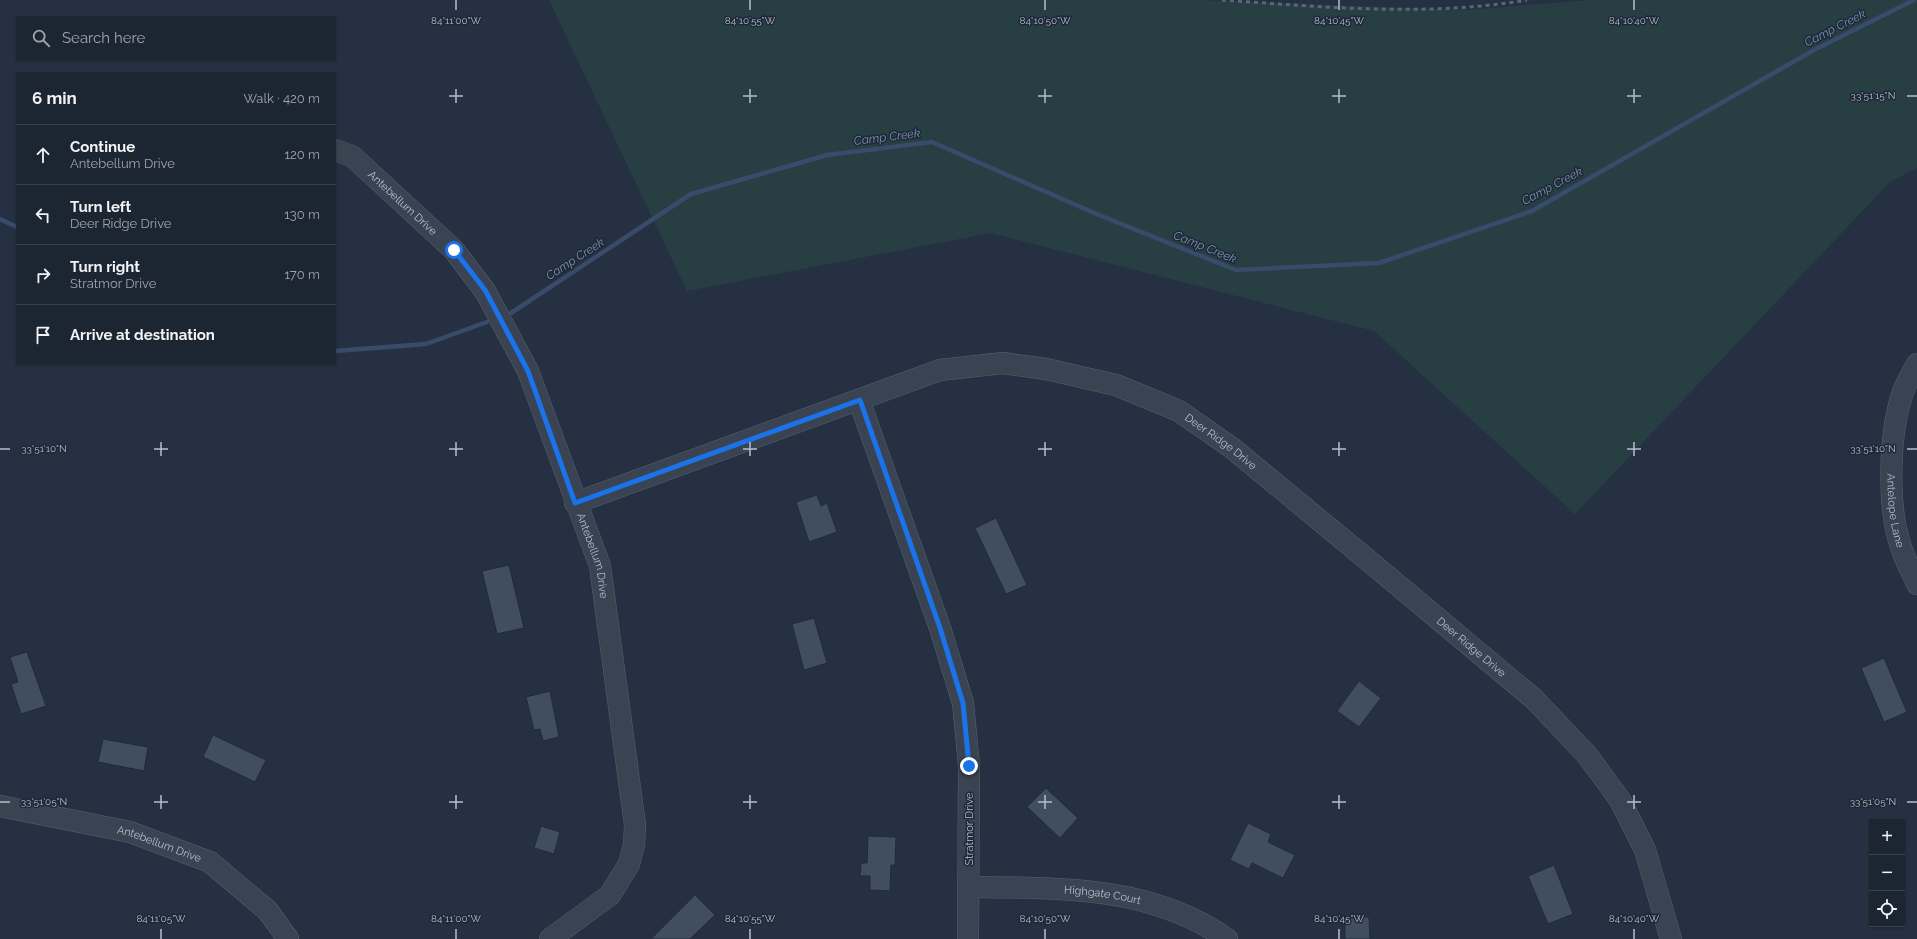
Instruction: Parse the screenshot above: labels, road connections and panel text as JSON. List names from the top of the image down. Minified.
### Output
{"streets":{"street":["Antebellum Drive","Deer Ridge Drive","Antelope Lane","Stratmor Drive","Highgate Court"]},"crossings":[["Antebellum Drive","Deer Ridge Drive"],["Deer Ridge Drive","Stratmor Drive"],["Stratmor Drive","Highgate Court"]],"water":["Camp Creek"],"page":{"search":"Search here","heading":["6 min","Walk · 420 m"],"list":[["Continue","Antebellum Drive","120 m"],["Turn left","Deer Ridge Drive","130 m"],["Turn right","Stratmor Drive","170 m"],"Arrive at destination"],"map_buttons":["+","−"]},"coordinates":["84°11'00\"W","84°10'55\"W","84°10'50\"W","84°10'45\"W","84°10'40\"W","33°51'15\"N","33°51'10\"N","33°51'05\"N","84°11'05\"W"]}
